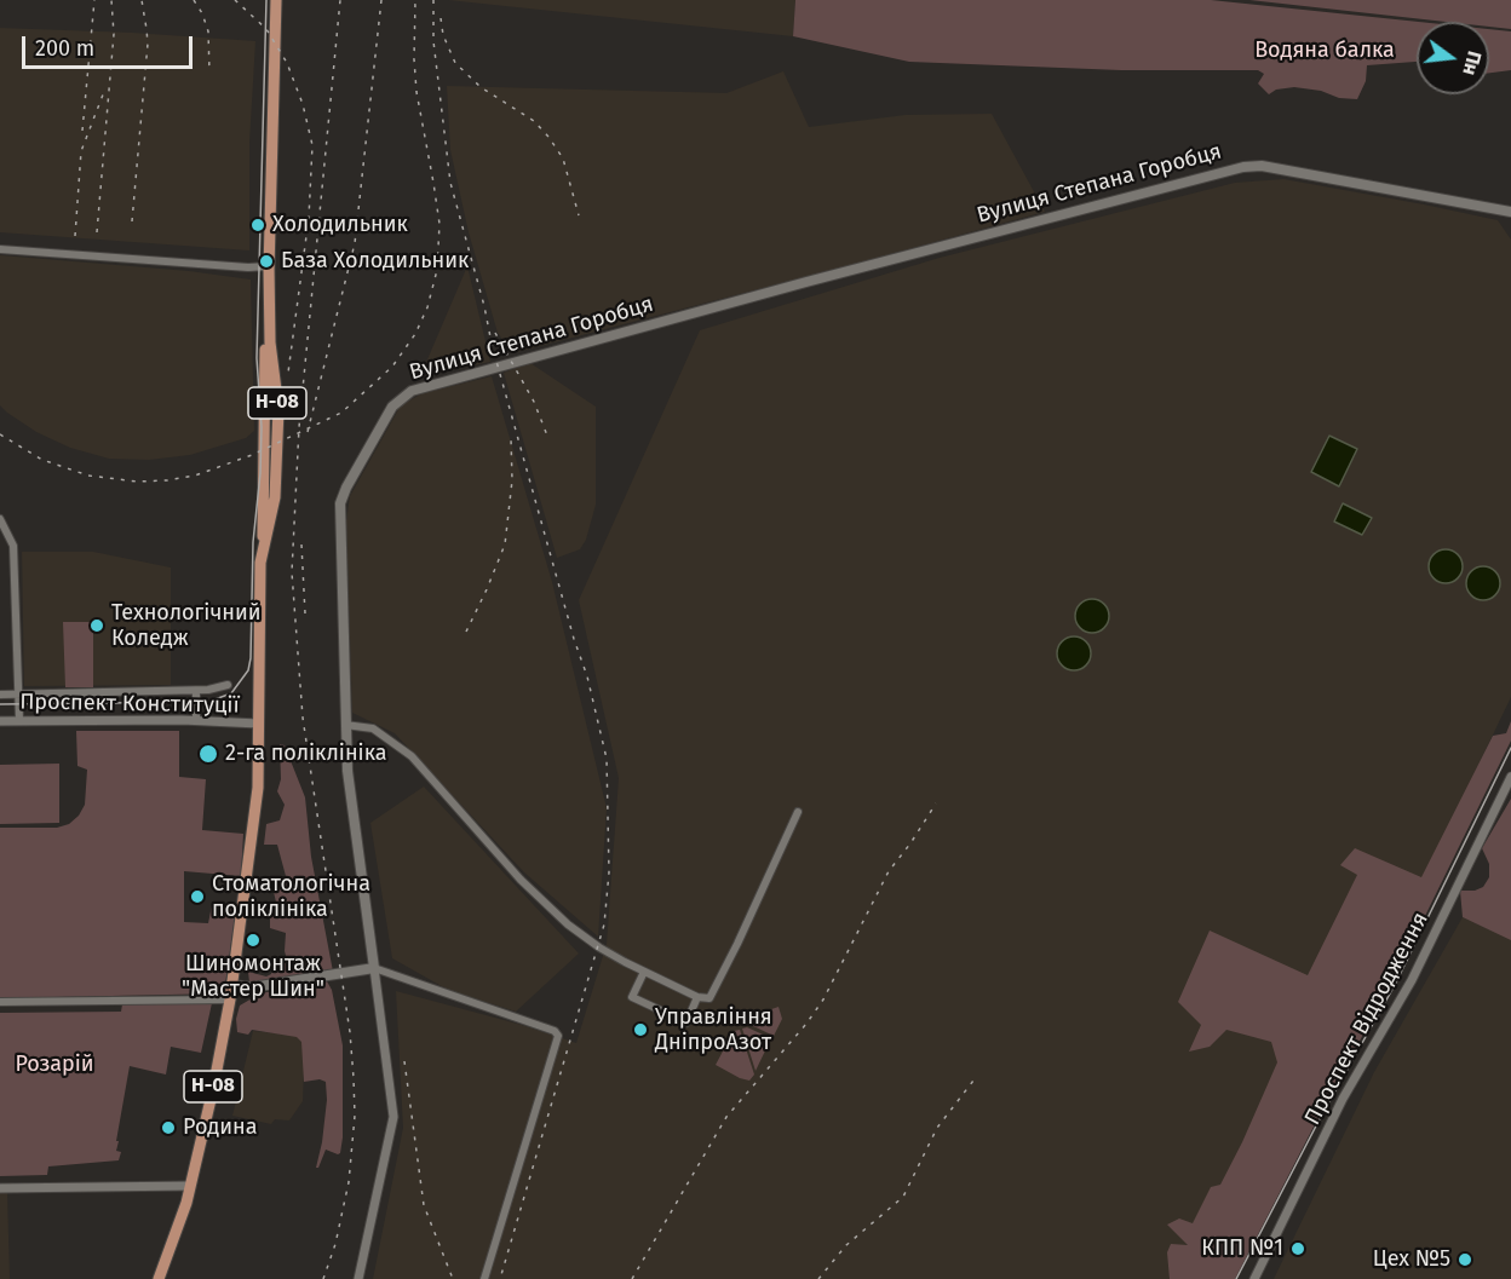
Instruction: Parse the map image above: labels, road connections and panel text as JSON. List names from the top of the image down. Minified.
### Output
{"streets":{"main road":["Вулиця Степана Горобця","Н-08"],"street":["Проспект Конституції","Проспект Відродження"]},"crossings":[["Н-08","Проспект Конституції"]],"parks":["Водяна балка","Розарій"],"places":["Холодильник","База Холодильник","Технологічний Коледж","2-га поліклініка","Стоматологічна поліклініка","Шиномонтаж \"Мастер Шин\"","Управління ДніпроАзот","Родина","КПП №1","Цех №5"],"scale_bar":"200 m","north":"right"}
